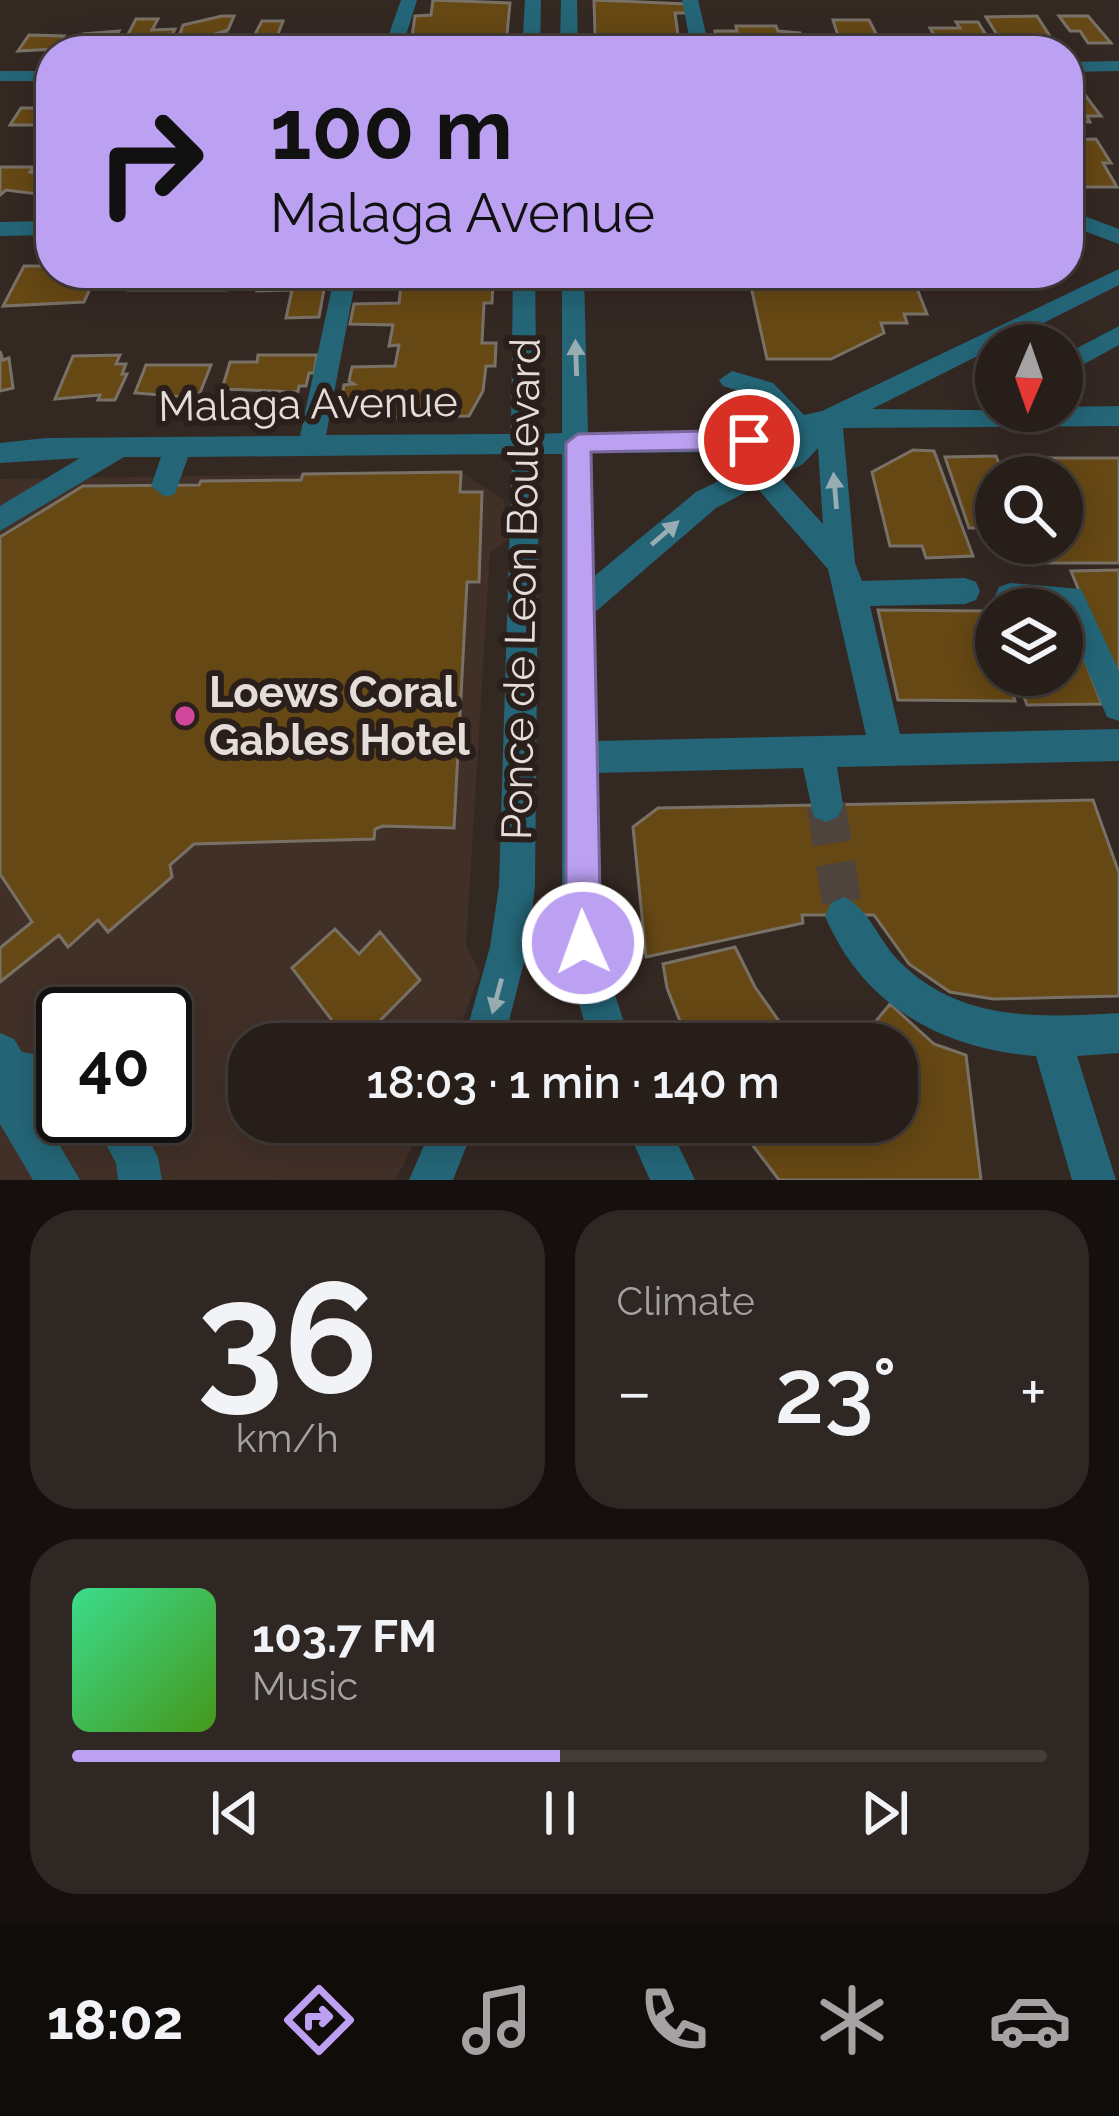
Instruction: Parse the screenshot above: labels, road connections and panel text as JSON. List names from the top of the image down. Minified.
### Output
{"streets":{"street":["Malaga Avenue","Ponce de Leon Boulevard"]},"crossings":[["Malaga Avenue","Ponce de Leon Boulevard"]],"places":["Loews Coral Gables Hotel"],"north":"bottom","page":{"turn":["100 m","Malaga Avenue"],"limit":"40","trip":"18:03 · 1 min · 140 m","tile":[["36","km/h"],"Climate"],"heat":["−","23°","+"],"song":["103.7 FM","Music"],"tabs":"18:02"}}
